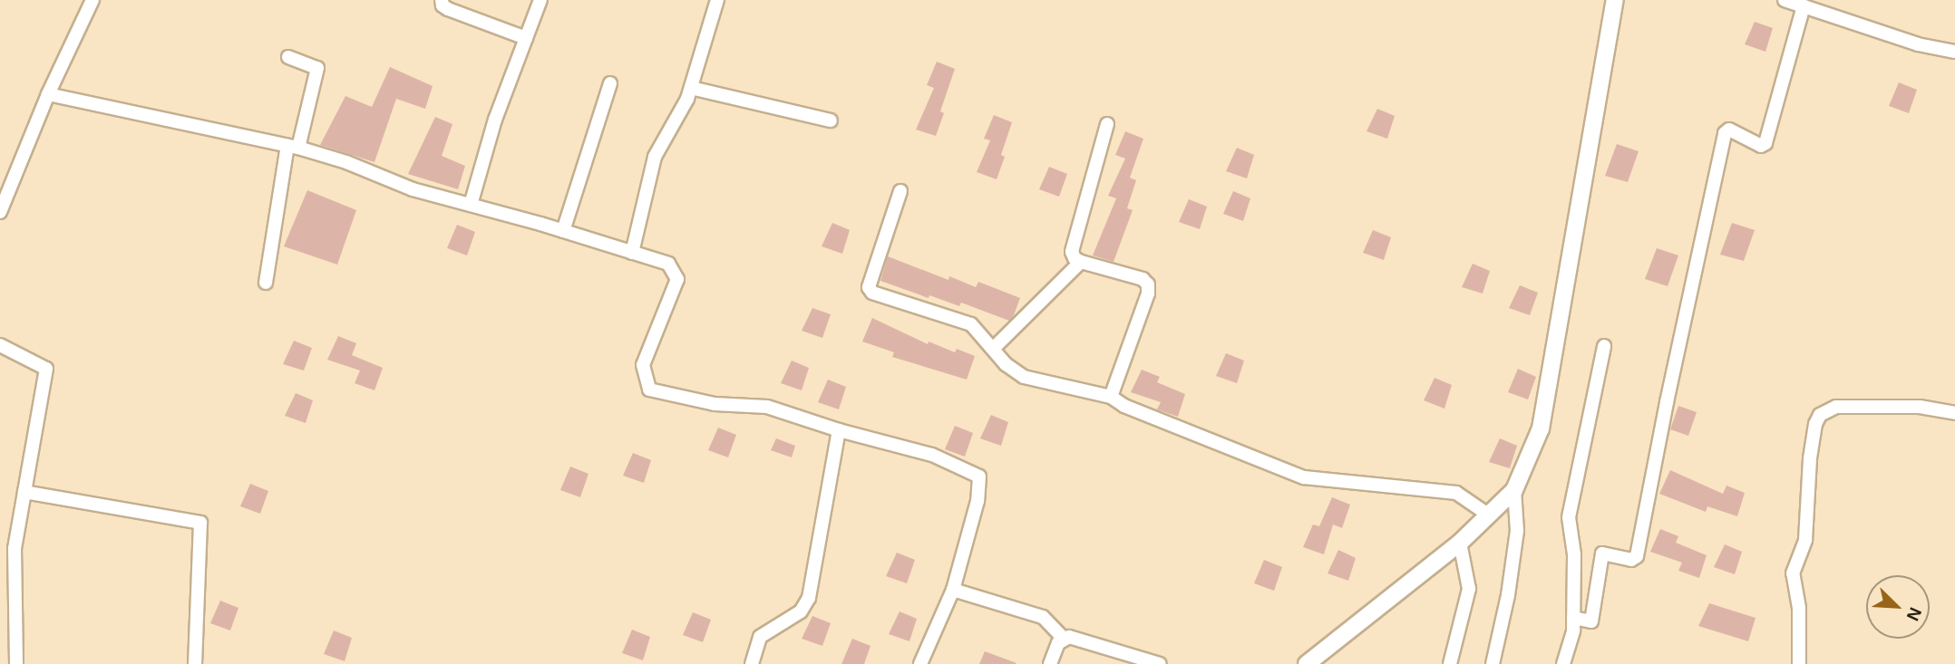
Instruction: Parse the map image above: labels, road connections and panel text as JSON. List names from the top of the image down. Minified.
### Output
{"north":"bottom right"}
